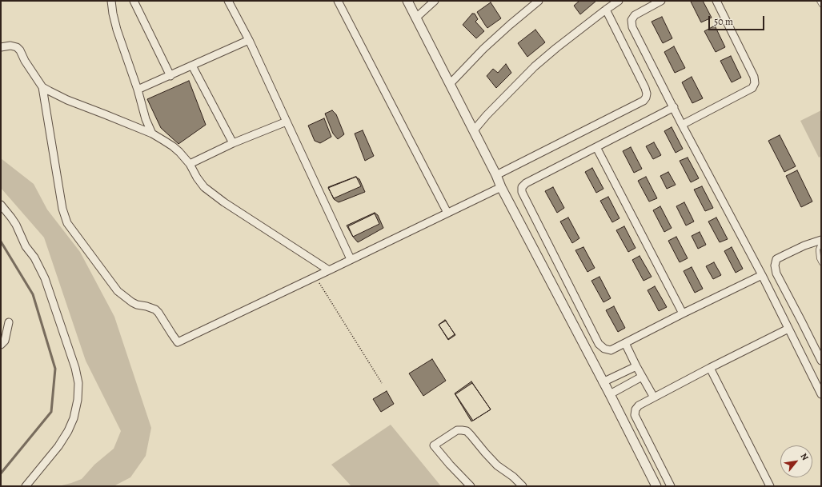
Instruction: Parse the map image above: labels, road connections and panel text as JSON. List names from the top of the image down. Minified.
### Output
{"scale_bar":"50 m","north":"top right"}
